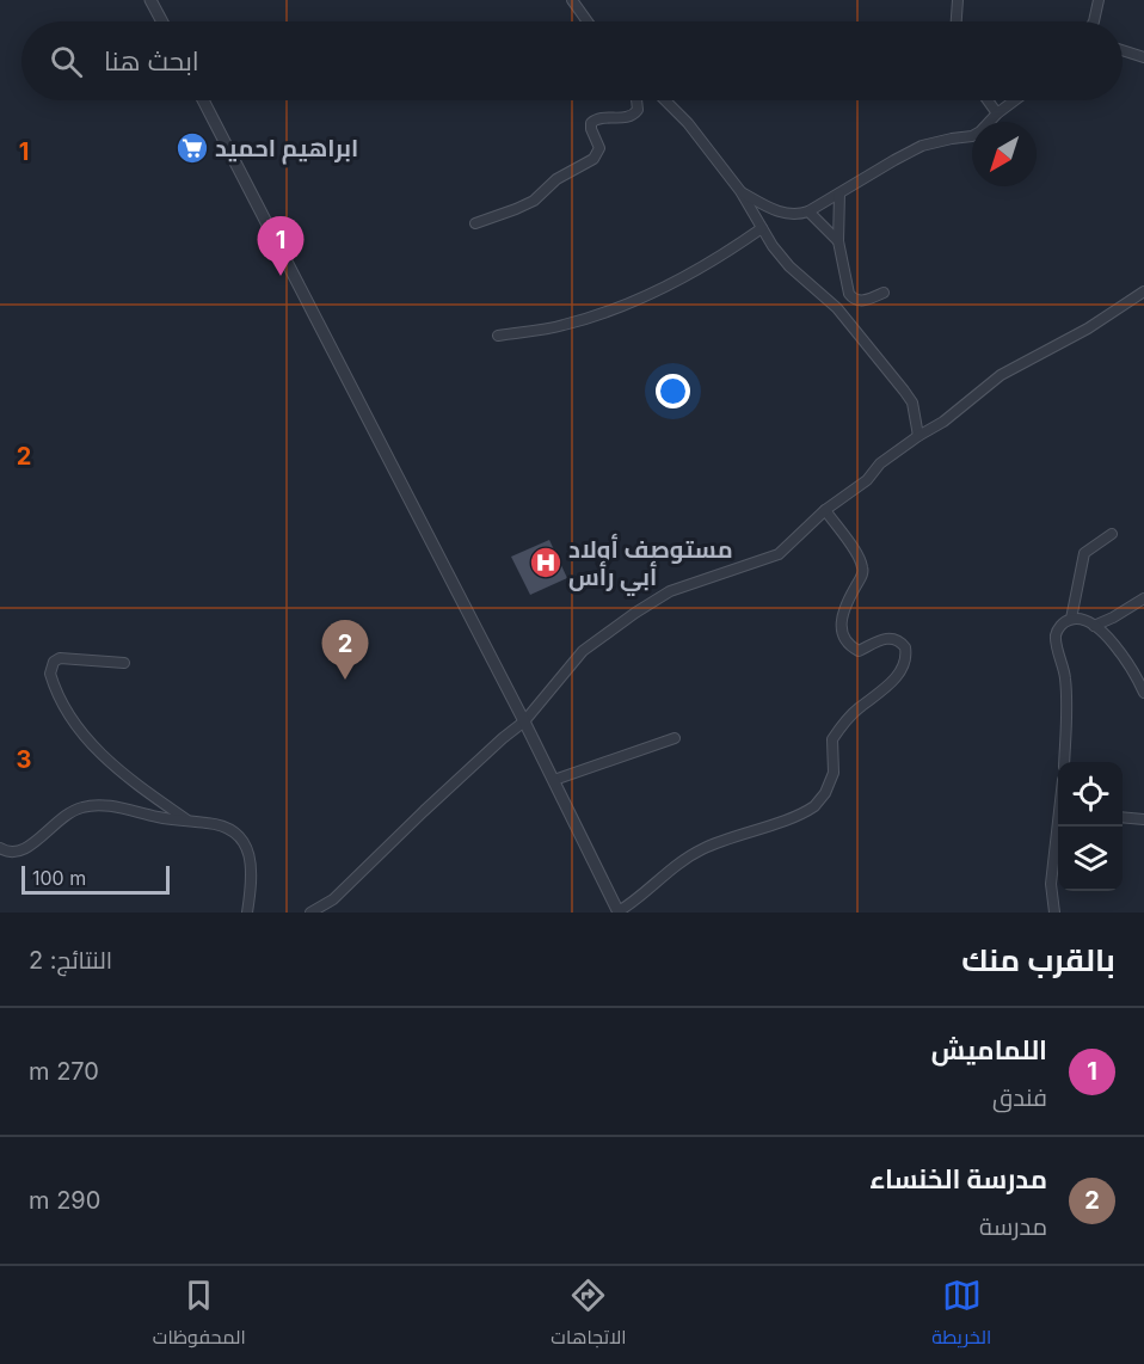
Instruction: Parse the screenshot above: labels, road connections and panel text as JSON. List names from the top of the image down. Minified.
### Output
{"places":{"supermarket":["ابراهيم احميد"],"hospital":["مستوصف أولاد أبي رأس"]},"scale_bar":"100 m","north":"bottom left","page":{"search":"ابحث هنا","pins":["1","2"],"scale":"100 m","heading":["بالقرب منك","النتائج: 2"],"list":[{"mark":"1","name":"اللماميش","note":"فندق","value":"270 m"},{"mark":"2","name":"مدرسة الخنساء","note":"مدرسة","value":"290 m"}],"nav":["الخريطة","الاتجاهات","المحفوظات"]},"grid":{"rows":["1","2","3"]}}
